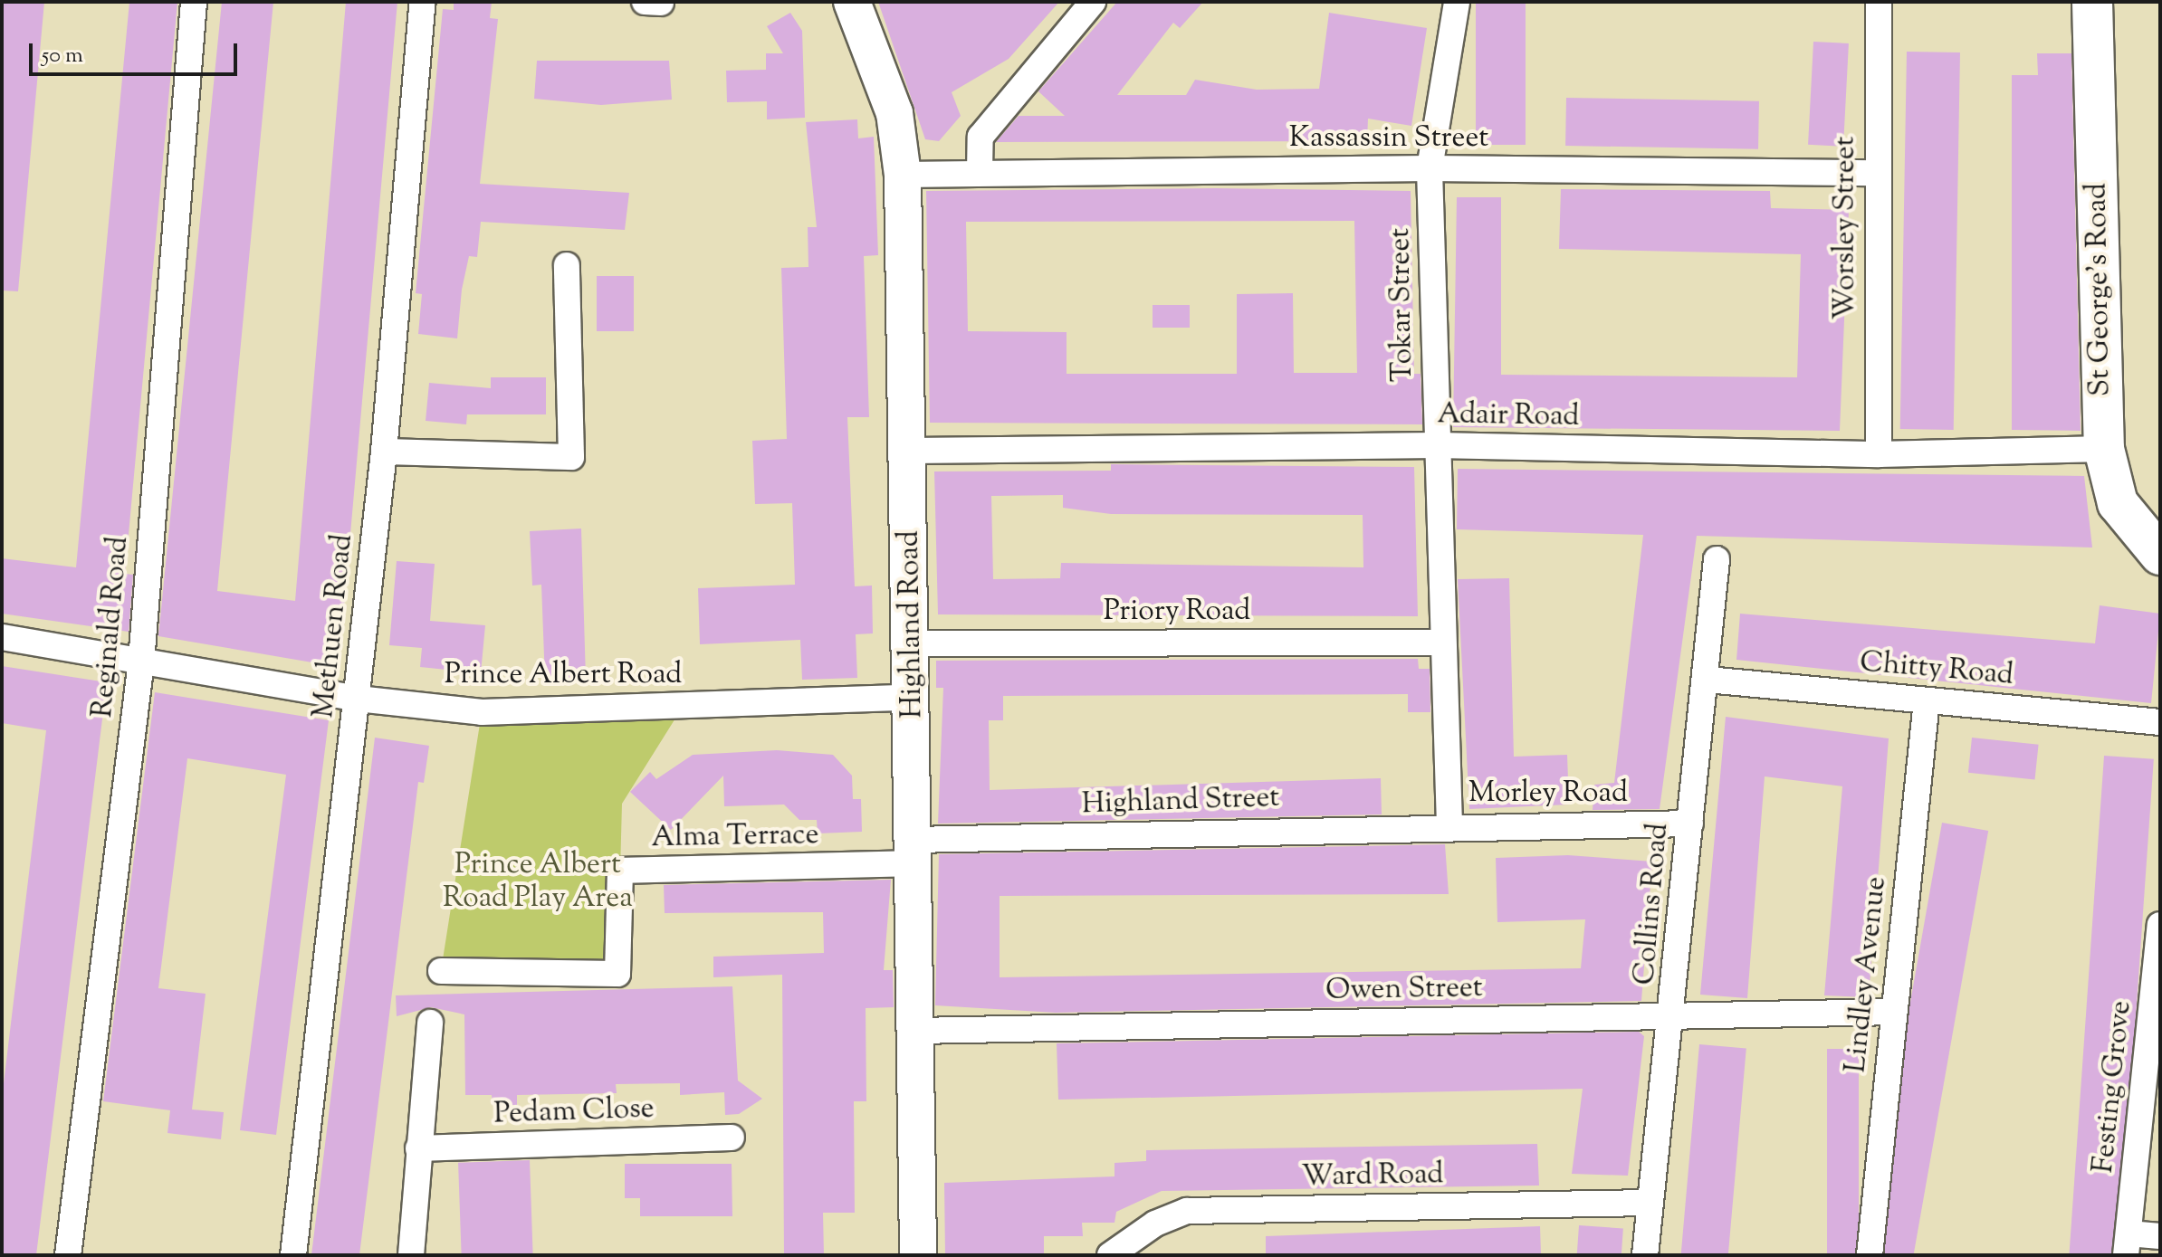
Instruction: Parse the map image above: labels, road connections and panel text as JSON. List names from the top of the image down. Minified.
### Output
{"streets":{"main road":["St George's Road","Highland Road"],"street":["Kassassin Street","Worsley Street","Tokar Street","Adair Road","Priory Road","Methuen Road","Reginald Road","Chitty Road","Prince Albert Road","Morley Road","Highland Street","Alma Terrace","Collins Road","Lindley Avenue","Owen Street","Festing Grove","Pedam Close","Ward Road"]},"crossings":[["Kassassin Street","Worsley Street"],["Kassassin Street","Tokar Street"],["Kassassin Street","Highland Road"],["Worsley Street","Adair Road"],["St George's Road","Adair Road"],["Tokar Street","Adair Road"],["Tokar Street","Priory Road"],["Tokar Street","Morley Road"],["Tokar Street","Highland Street"],["Adair Road","Highland Road"],["Priory Road","Highland Road"],["Highland Road","Prince Albert Road"],["Highland Road","Highland Street"],["Highland Road","Alma Terrace"],["Highland Road","Owen Street"],["Methuen Road","Prince Albert Road"],["Reginald Road","Prince Albert Road"],["Chitty Road","Collins Road"],["Chitty Road","Lindley Avenue"],["Morley Road","Highland Street"],["Morley Road","Collins Road"],["Highland Street","Alma Terrace"],["Collins Road","Owen Street"],["Collins Road","Ward Road"],["Lindley Avenue","Owen Street"]],"parks":["Prince Albert Road Play Area"],"scale_bar":"50 m"}
